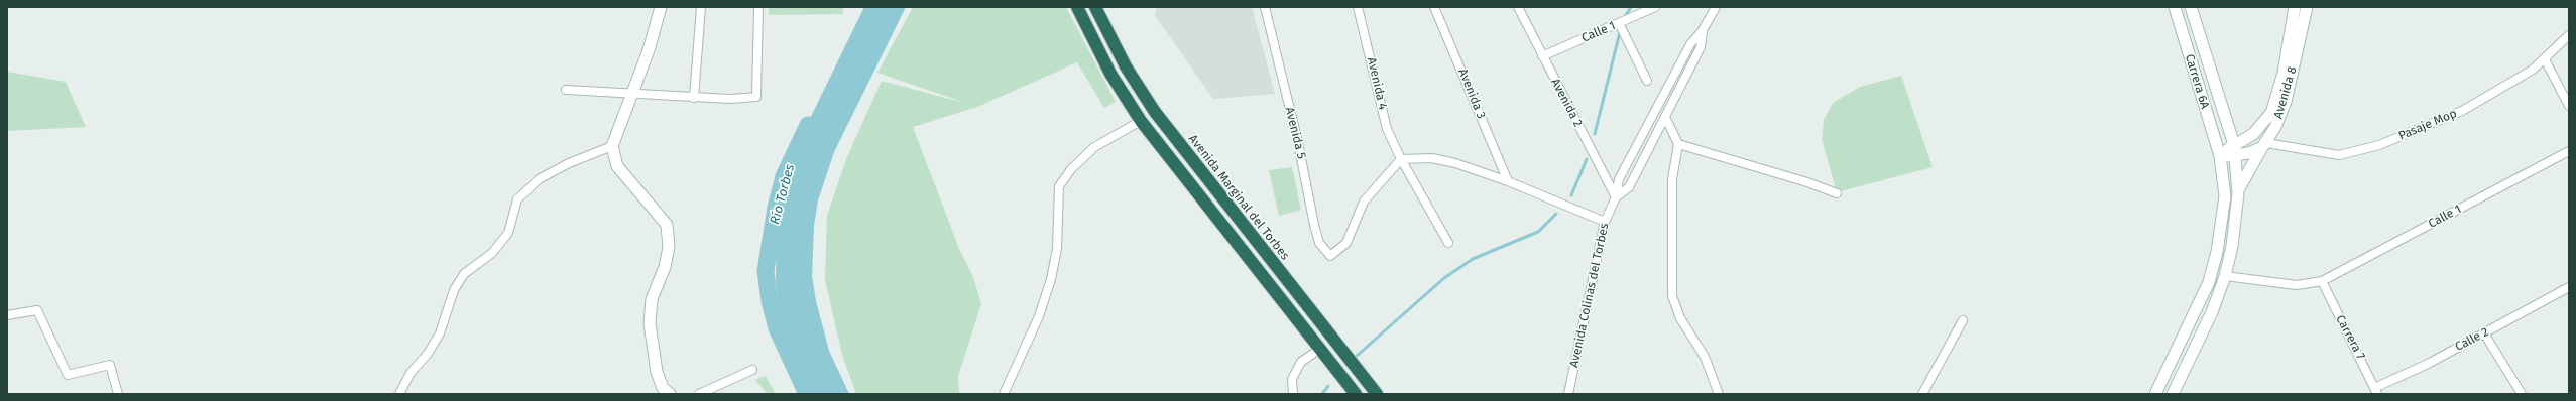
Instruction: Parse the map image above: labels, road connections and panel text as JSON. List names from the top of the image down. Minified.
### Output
{"streets":{"highway":["Avenida Marginal del Torbes"],"street":["Calle 1","Carrera 6A","Avenida 4","Avenida 8","Avenida 3","Avenida 2","Pasaje Mop","Avenida 5","Avenida Colinas del Torbes","Carrera 7","Calle 2"]},"crossings":[["Calle 1","Avenida 2"],["Calle 1","Carrera 7"],["Carrera 6A","Avenida 8"],["Avenida 4","Avenida 5"],["Avenida 8","Pasaje Mop"],["Avenida 2","Avenida Colinas del Torbes"],["Carrera 7","Calle 2"]],"water":["Río Torbes"]}
